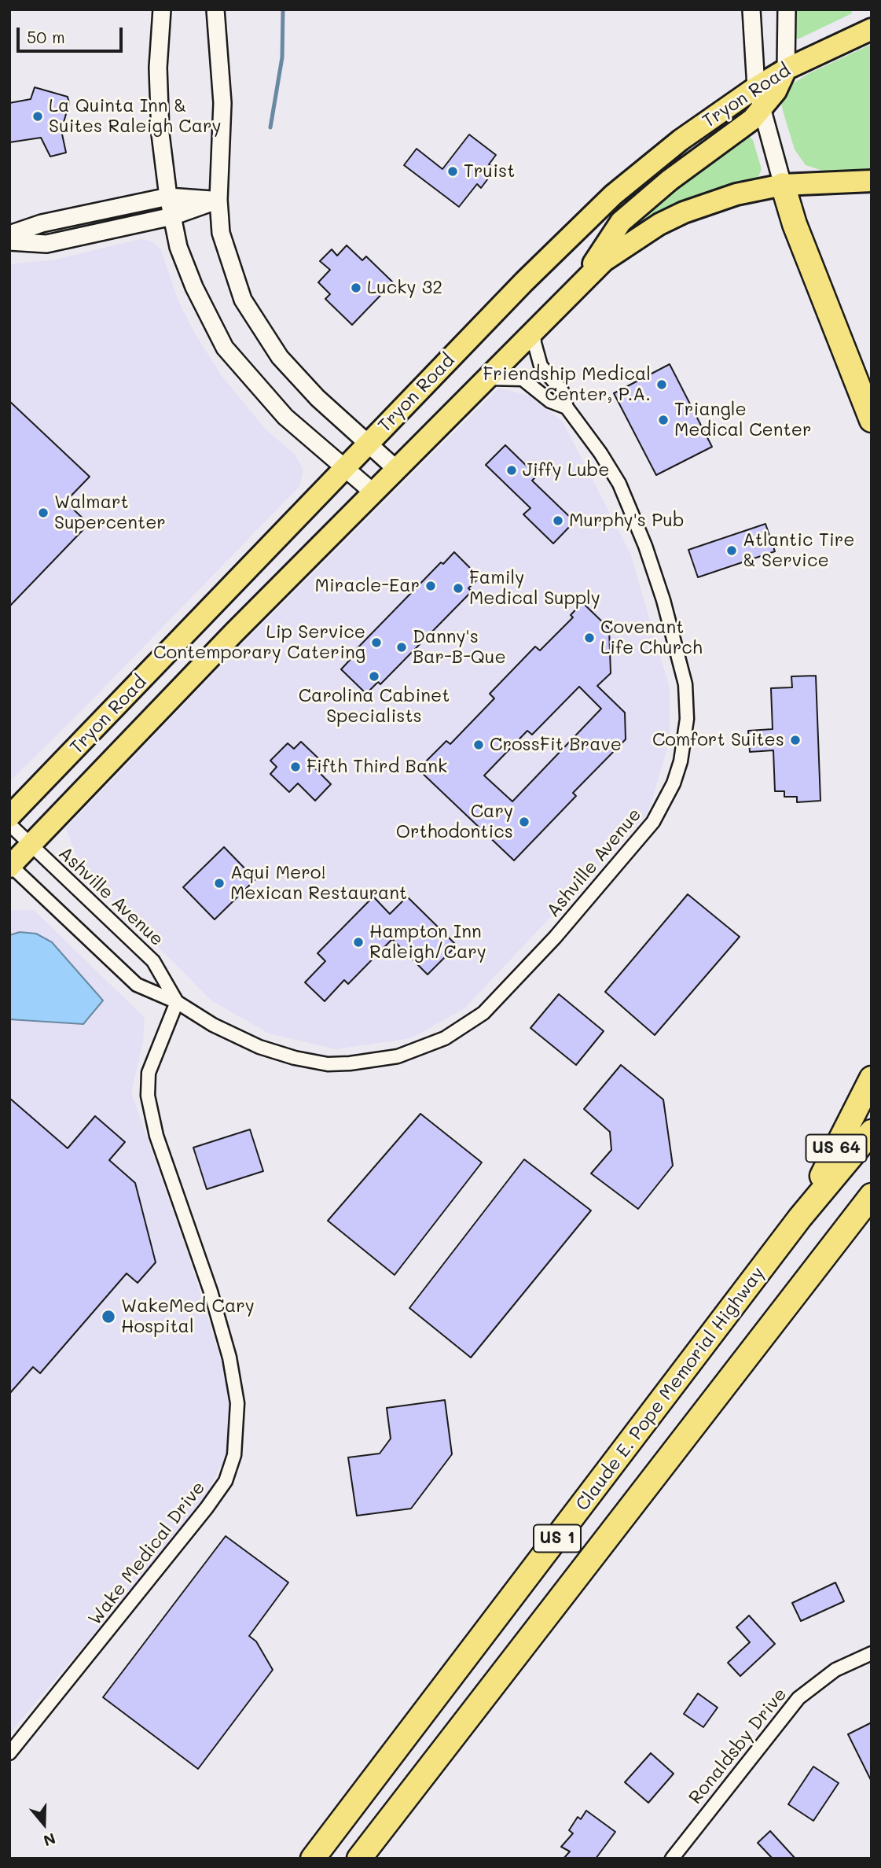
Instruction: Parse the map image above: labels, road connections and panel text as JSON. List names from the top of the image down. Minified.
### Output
{"streets":{"highway":["US 64","Claude E. Pope Memorial Highway","US 1"],"main road":["Tryon Road"],"street":["Ashville Avenue","Wake Medical Drive","Ronaldsby Drive"]},"crossings":[["Tryon Road","Ashville Avenue"],["Ashville Avenue","Wake Medical Drive"],["US 64","Claude E. Pope Memorial Highway"]],"places":["La Quinta Inn & Suites Raleigh Cary","Truist","Lucky 32","Friendship Medical Center, P.A.","Triangle Medical Center","Jiffy Lube","Walmart Supercenter","Murphy's Pub","Atlantic Tire & Service","Miracle-Ear","Family Medical Supply","Covenant Life Church","Lip Service Contemporary Catering","Danny's Bar-B-Que","Carolina Cabinet Specialists","Comfort Suites","CrossFit Brave","Fifth Third Bank","Cary Orthodontics","Aqui Mero! Mexican Restaurant","Hampton Inn Raleigh/Cary","WakeMed Cary Hospital"],"scale_bar":"50 m","north":"bottom"}
